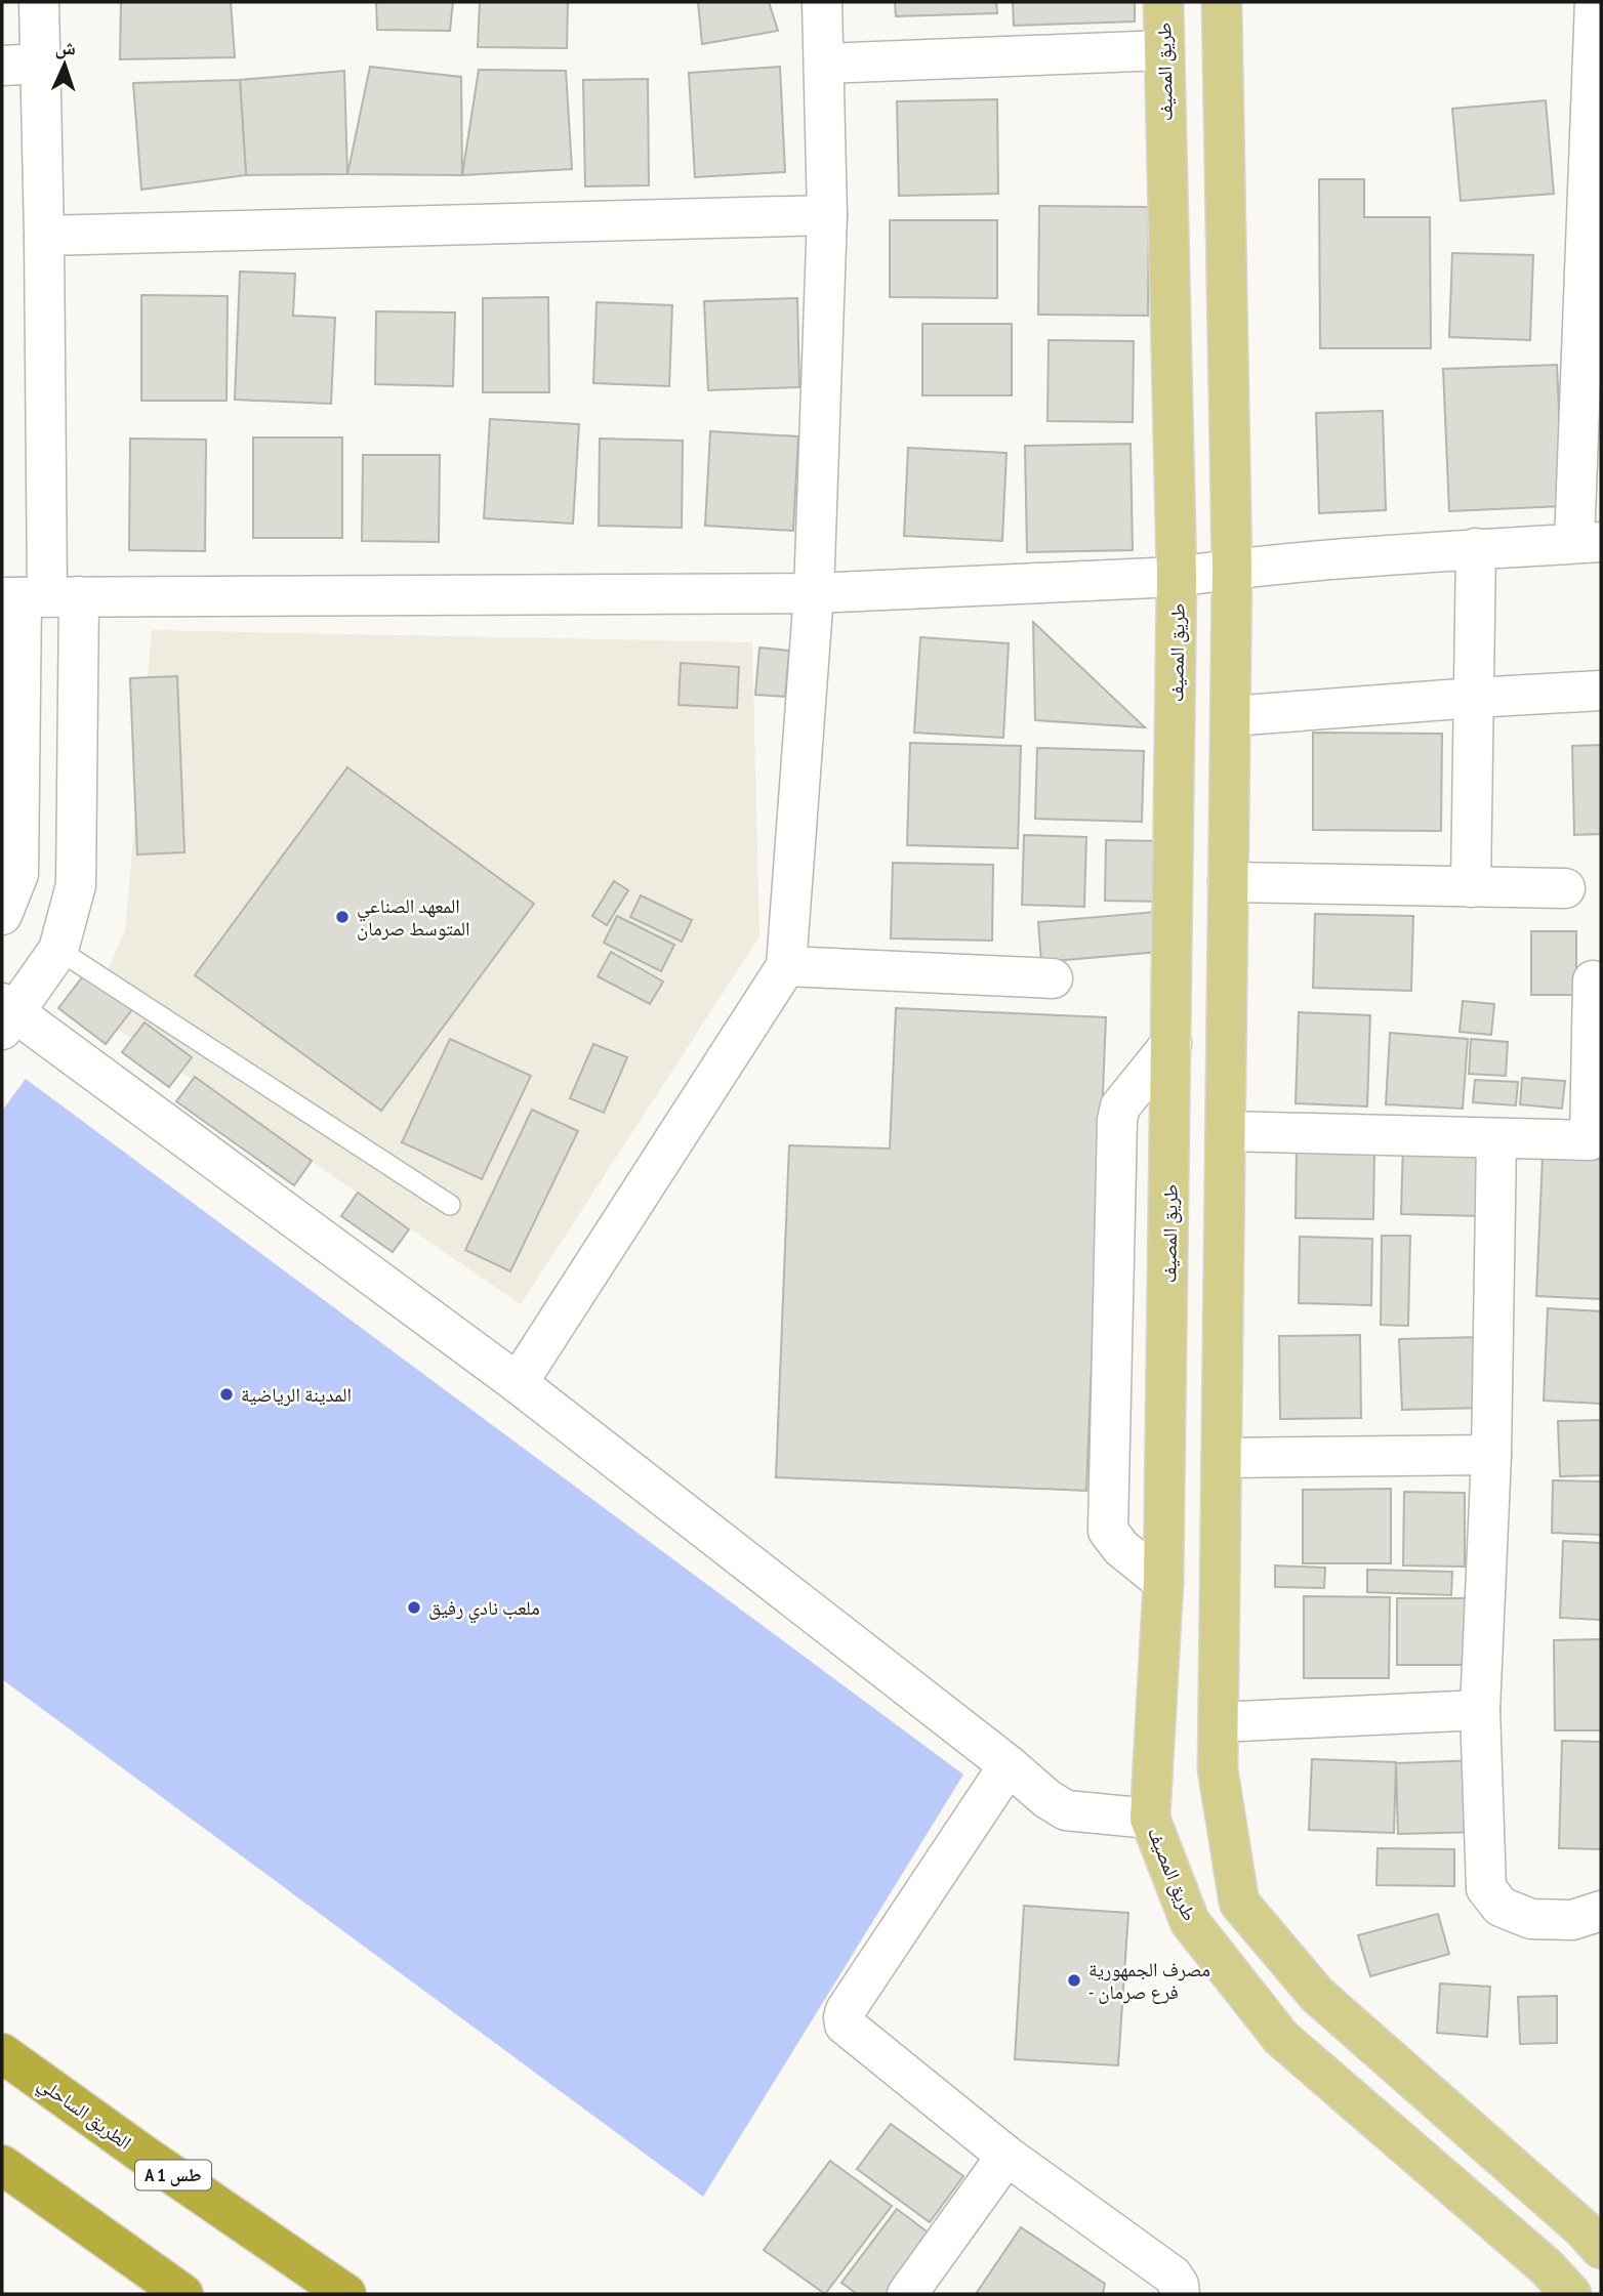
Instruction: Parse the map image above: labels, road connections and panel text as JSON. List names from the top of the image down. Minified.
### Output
{"streets":{"highway":["الطريق الساحلي","A 1 طس"],"main road":["طريق المصيف"]},"places":["المعهد الصناعي المتوسط صرمان","المدينة الرياضية","ملعب نادي رفيق","مصرف الجمهورية - فرع صرمان"],"north":"top"}
